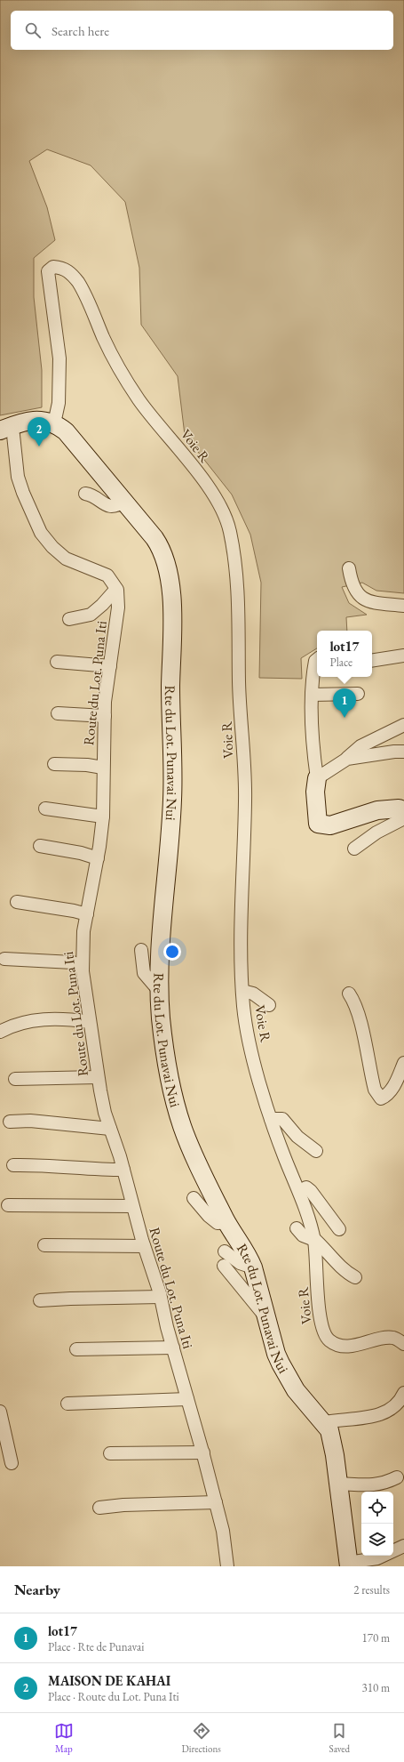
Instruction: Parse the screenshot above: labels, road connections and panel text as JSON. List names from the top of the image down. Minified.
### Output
{"streets":{"main road":["Rte du Lot. Punavai Nui"],"street":["Voie R","Route du Lot. Puna Iti"]},"crossings":[["Voie R","Rte du Lot. Punavai Nui"],["Route du Lot. Puna Iti","Rte du Lot. Punavai Nui"]],"page":{"search":"Search here","pins":["2","1"],"popup":["lot17","Place"],"heading":["Nearby","2 results"],"list":[{"mark":"1","name":"lot17","note":"Place · Rte de Punavai","value":"170 m"},{"mark":"2","name":"MAISON DE KAHAI","note":"Place · Route du Lot. Puna Iti","value":"310 m"}],"nav":["Map","Directions","Saved"]}}
